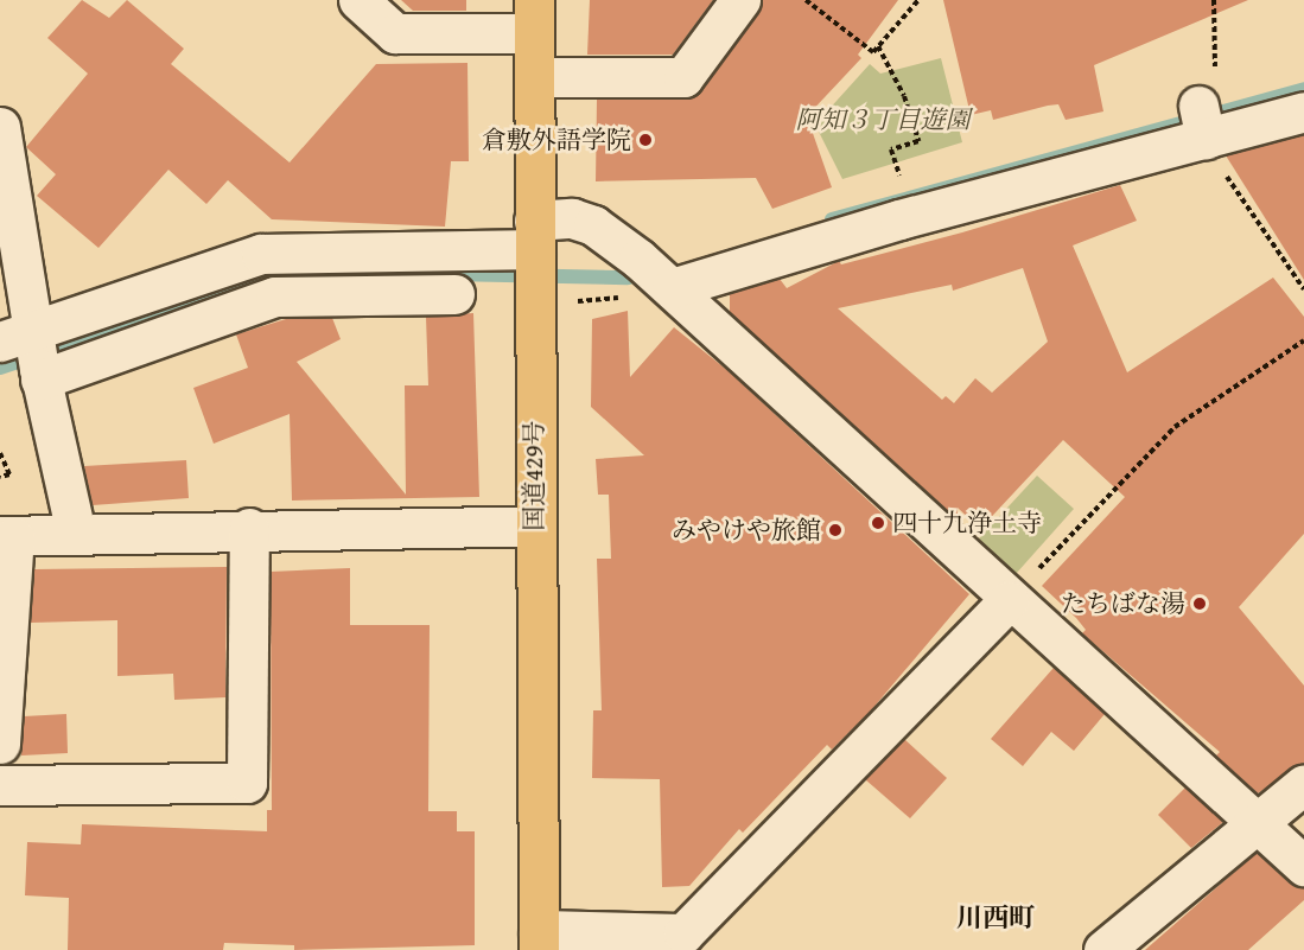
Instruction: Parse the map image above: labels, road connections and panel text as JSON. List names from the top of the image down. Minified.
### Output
{"streets":{"highway":["国道429号"]},"districts":["川西町"],"parks":["阿知３丁目遊園"],"places":["倉敷外語学院","四十九浄土寺","みやけや旅館","たちばな湯"]}
